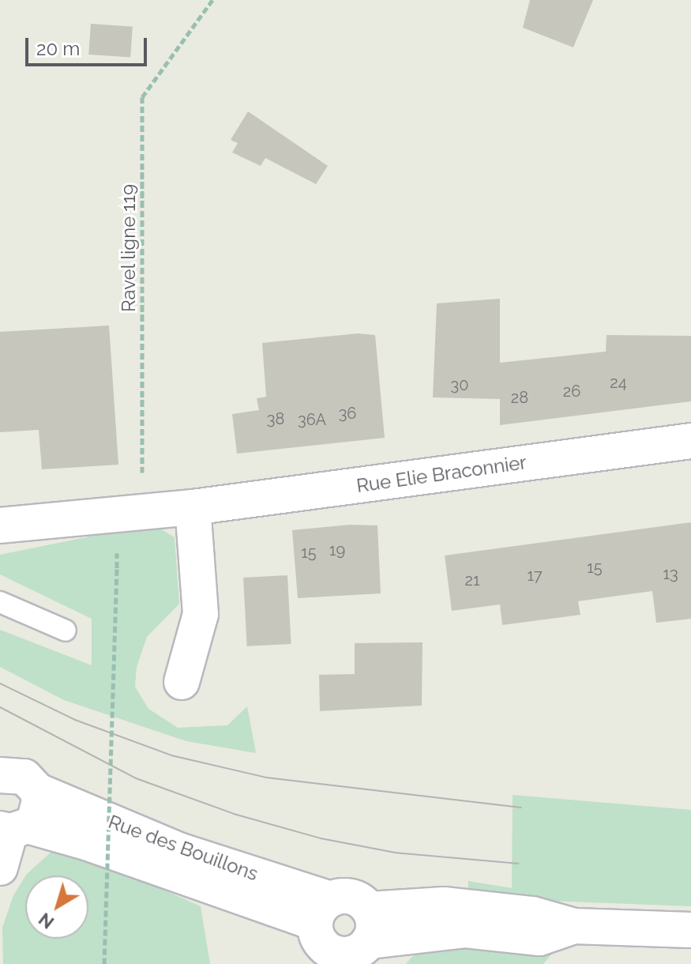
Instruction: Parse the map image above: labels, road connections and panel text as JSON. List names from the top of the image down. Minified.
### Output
{"streets":{"street":["Rue Elie Braconnier","Rue des Bouillons"],"path":["Ravel ligne 119"]},"crossings":[["Ravel ligne 119","Rue Elie Braconnier"]],"house_numbers":["24","30","26","28","36","38","36A","19","15","15","13","17","21"],"scale_bar":"20 m","north":"bottom left"}
